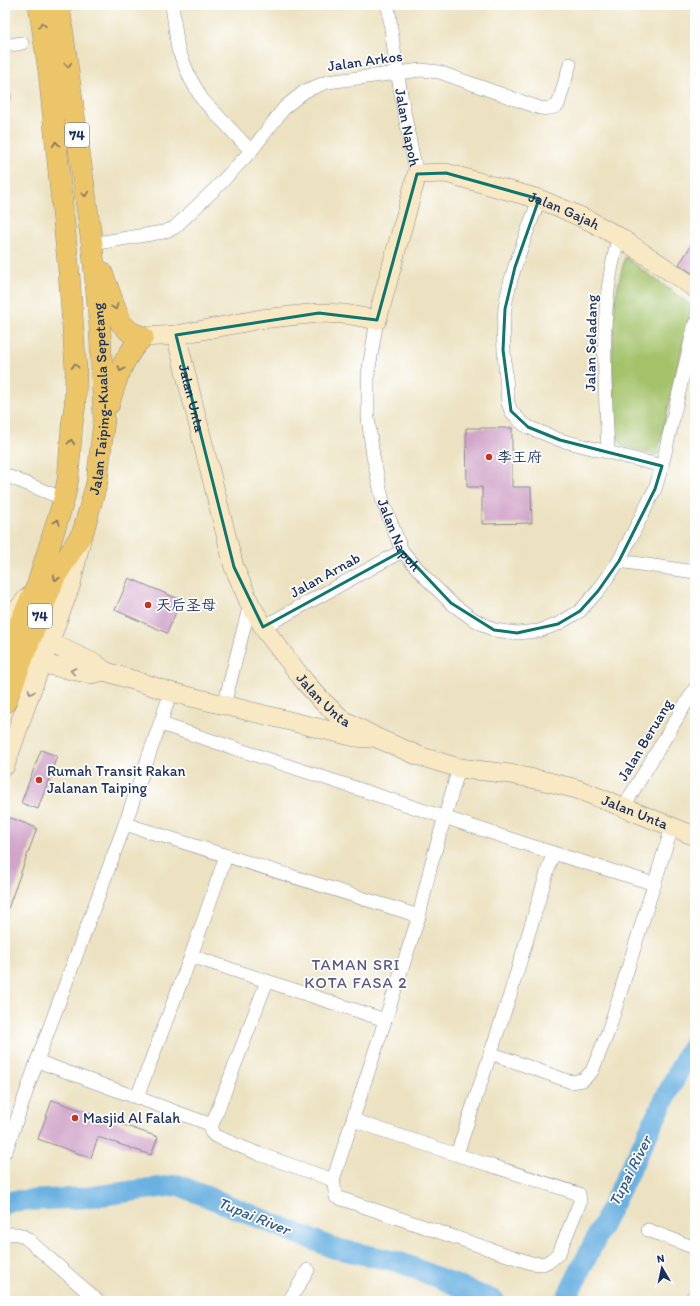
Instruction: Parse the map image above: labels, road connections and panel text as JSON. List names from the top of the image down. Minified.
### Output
{"streets":{"main road":["74","Jalan Taiping-Kuala Sepetang"],"street":["Jalan Arkos","Jalan Napoh","Jalan Gajah","Jalan Seladang","Jalan Unta","Jalan Arnab","Jalan Beruang"]},"crossings":[["Jalan Arkos","Jalan Napoh"],["Jalan Arkos","Jalan Taiping-Kuala Sepetang"],["Jalan Napoh","Jalan Gajah"],["Jalan Napoh","Jalan Arnab"],["Jalan Gajah","Jalan Seladang"],["Jalan Unta","Jalan Arnab"],["Jalan Unta","Jalan Beruang"]],"districts":["TAMAN SRI KOTA FASA 2"],"water":["Tupai River"],"places":["李王府","天后圣母","Rumah Transit Rakan Jalanan Taiping","Masjid Al Falah"],"north":"top"}
